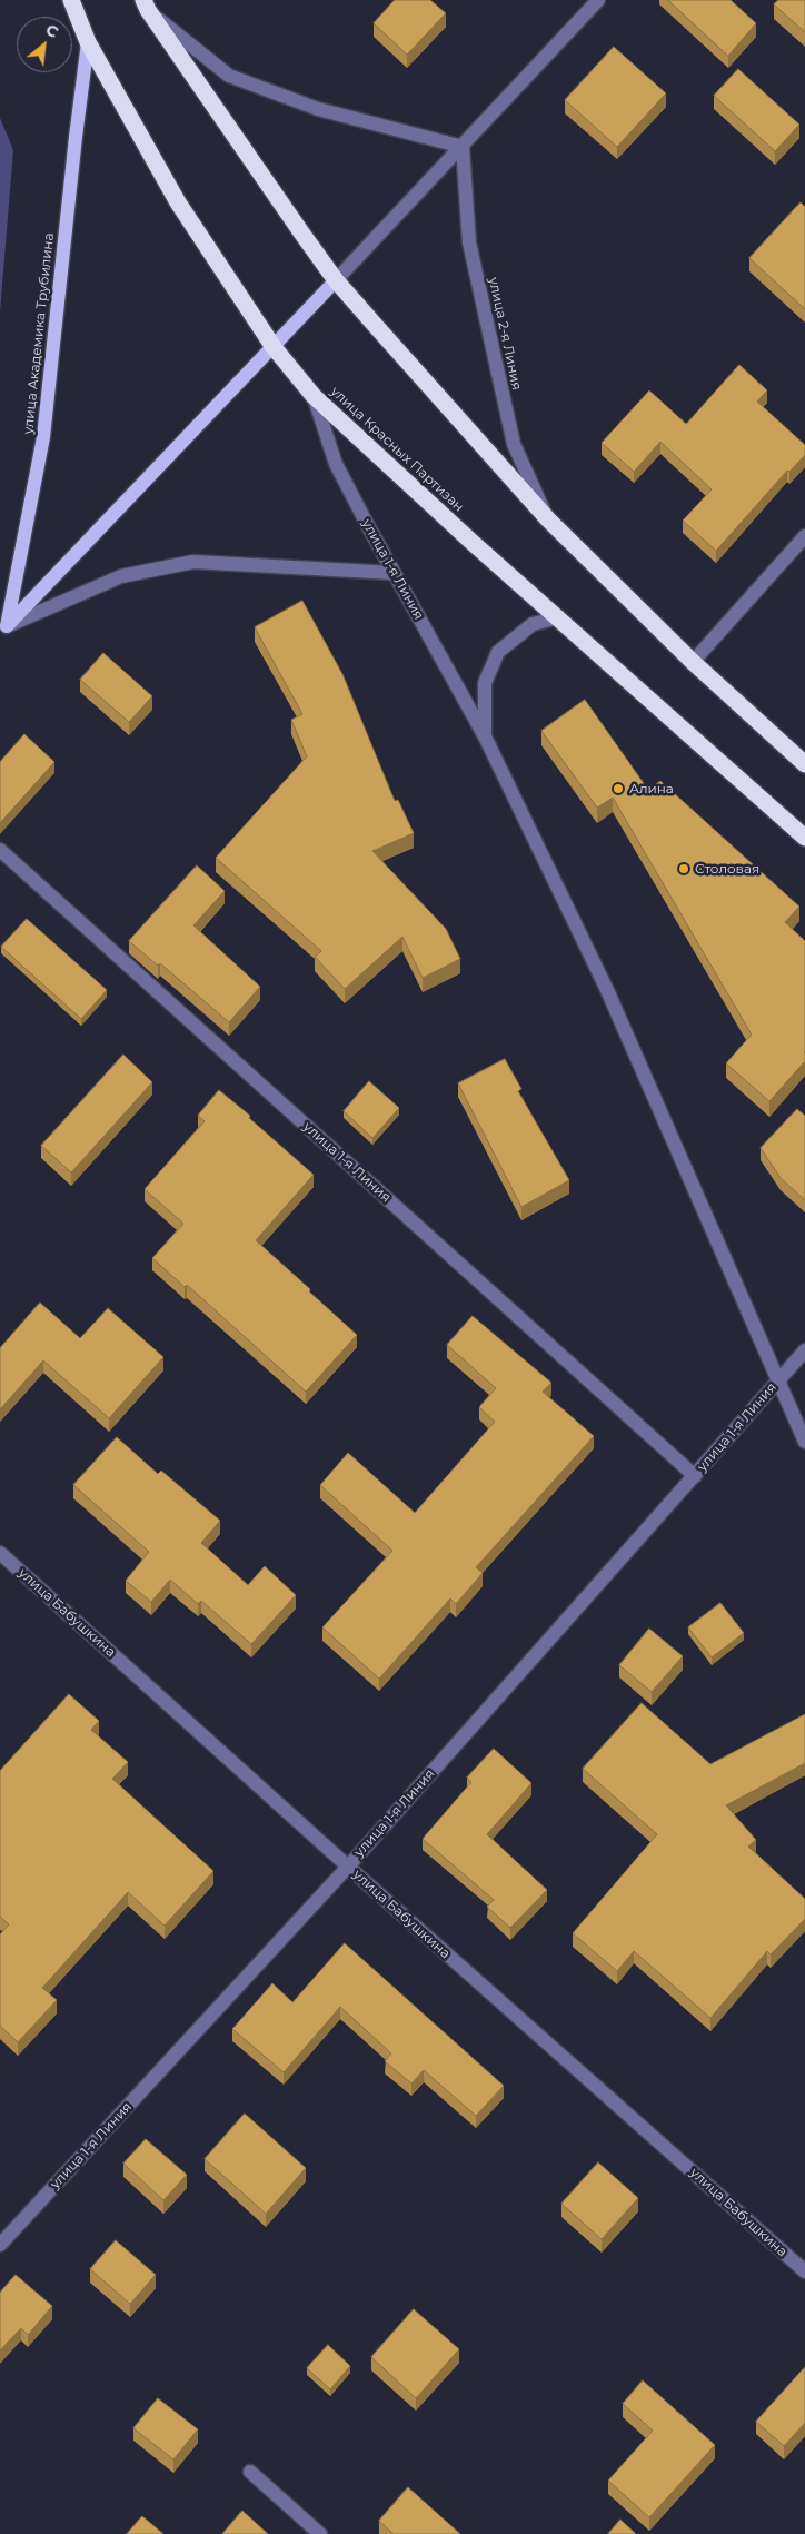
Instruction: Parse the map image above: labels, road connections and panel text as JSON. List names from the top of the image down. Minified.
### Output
{"streets":{"highway":["улица Красных Партизан"],"main road":["улица Академика Трубилина"],"street":["улица 2-я Линия","улица 1-я Линия","улица Бабушкина"]},"crossings":[["улица Академика Трубилина","улица Красных Партизан"],["улица Красных Партизан","улица 1-я Линия"],["улица 1-я Линия","улица Бабушкина"]],"places":["Алина","Столовая"],"north":"top right"}
